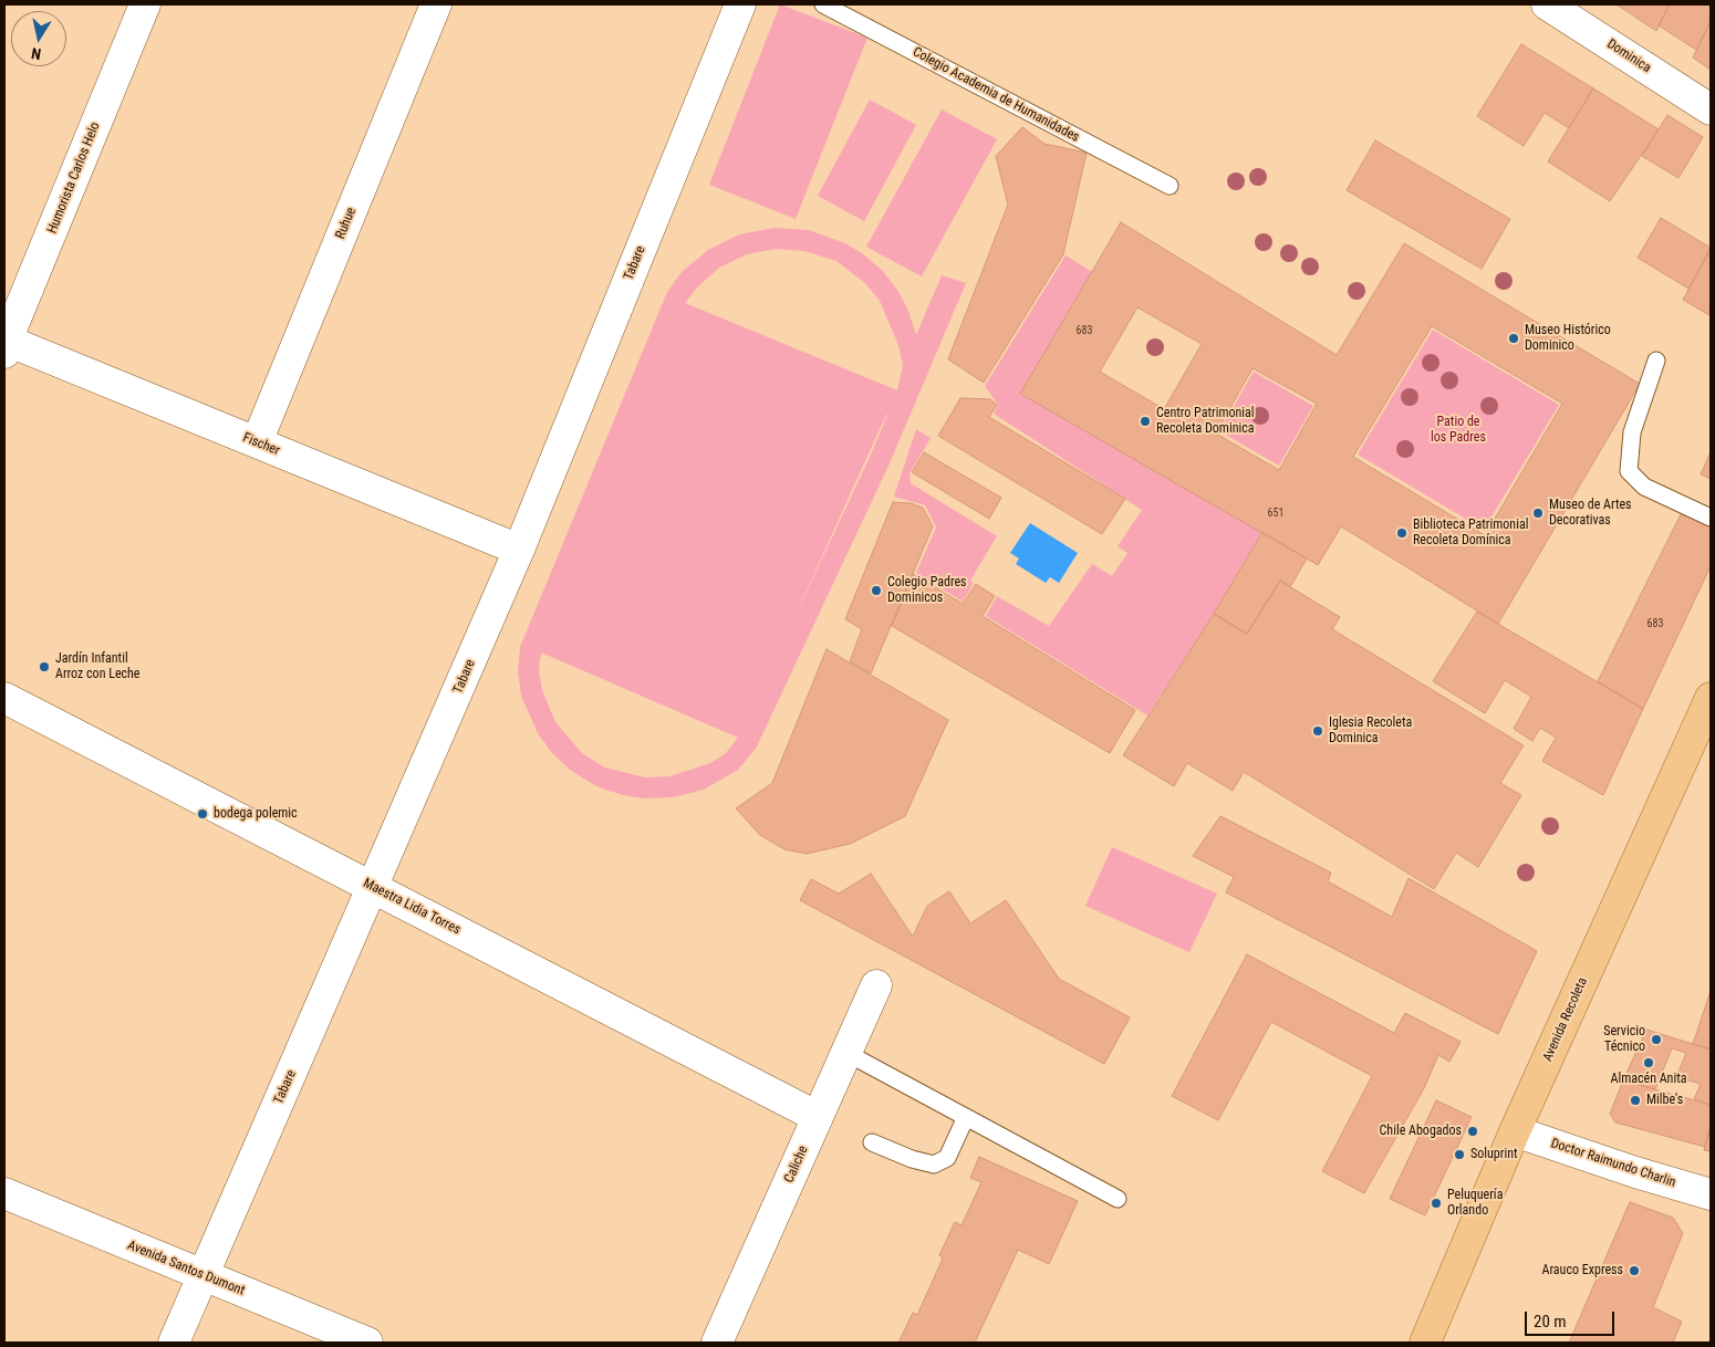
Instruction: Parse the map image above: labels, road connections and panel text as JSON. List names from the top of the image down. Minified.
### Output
{"streets":{"main road":["Avenida Recoleta"],"street":["Dominica","Humorista Carlos Helo","Ruhue","Tabare","Fischer","Maestra Lidia Torres","Doctor Raimundo Charlin","Caliche","Avenida Santos Dumont"],"lane":["Colegio Academia de Humanidades"]},"crossings":[["Humorista Carlos Helo","Fischer"],["Ruhue","Fischer"],["Tabare","Fischer"],["Tabare","Maestra Lidia Torres"],["Tabare","Avenida Santos Dumont"],["Maestra Lidia Torres","Caliche"],["Avenida Recoleta","Doctor Raimundo Charlin"]],"parks":["Patio de los Padres"],"places":["Museo Histórico Dominico","Centro Patrimonial Recoleta Dominica","Museo de Artes Decorativas","Biblioteca Patrimonial Recoleta Domínica","Colegio Padres Dominicos","Jardín Infantil Arroz con Leche","Iglesia Recoleta Dominica","bodega polemic","Servicio Técnico","Almacén Anita","Milbe's","Chile Abogados","Soluprint","Peluquería Orlando","Arauco Express"],"house_numbers":["683","651","683"],"scale_bar":"20 m","north":"bottom"}
